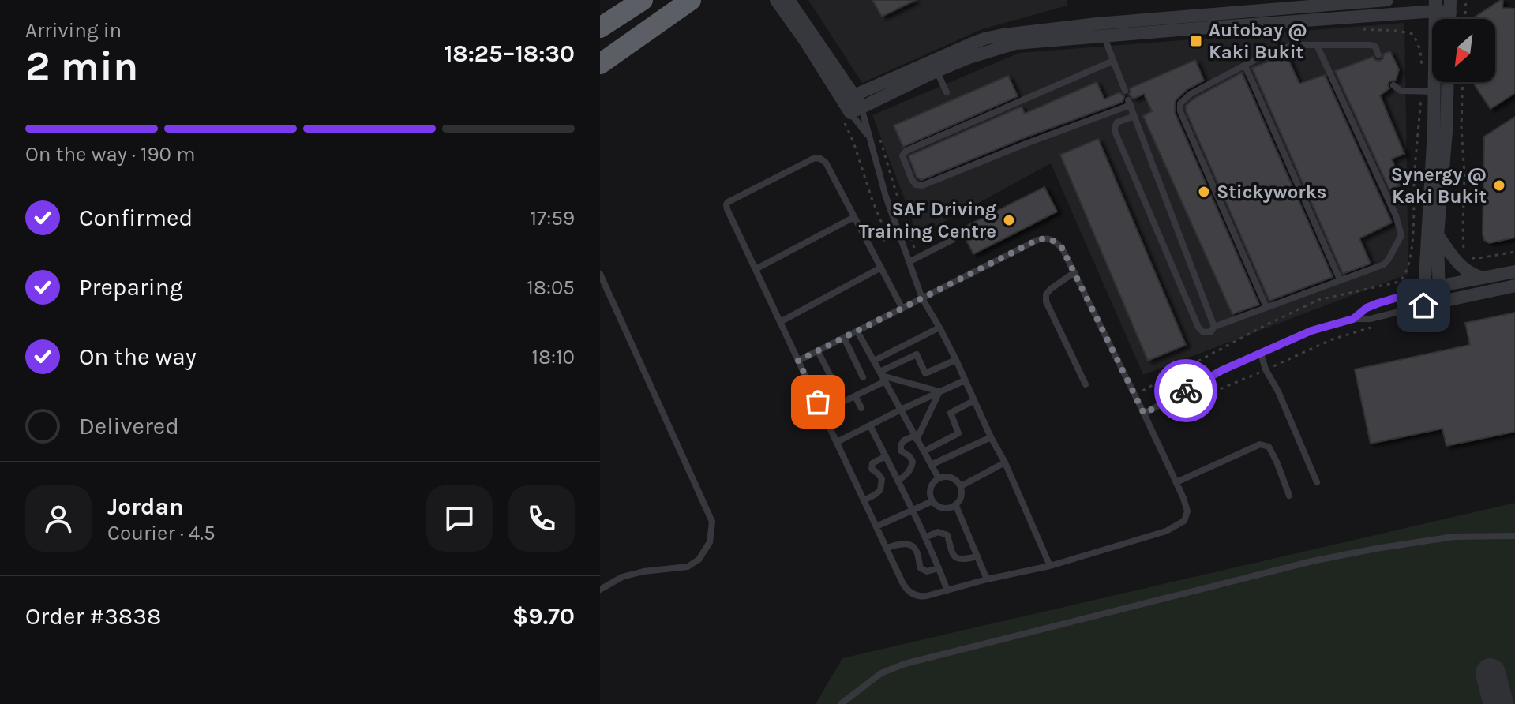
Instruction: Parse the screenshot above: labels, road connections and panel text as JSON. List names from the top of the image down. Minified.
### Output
{"places":{"transit":["Autobay @ Kaki Bukit"],"other":["Synergy @ Kaki Bukit","Stickyworks","SAF Driving Training Centre"]},"north":"bottom left","page":{"heading":["2 min","Arriving in","18:25–18:30"],"panel":["Jordan","Courier · 4.5","Order #3838","$9.70"],"bar":"On the way · 190 m","list":[["Confirmed","17:59"],["Preparing","18:05"],["On the way","18:10"],"Delivered"]}}
